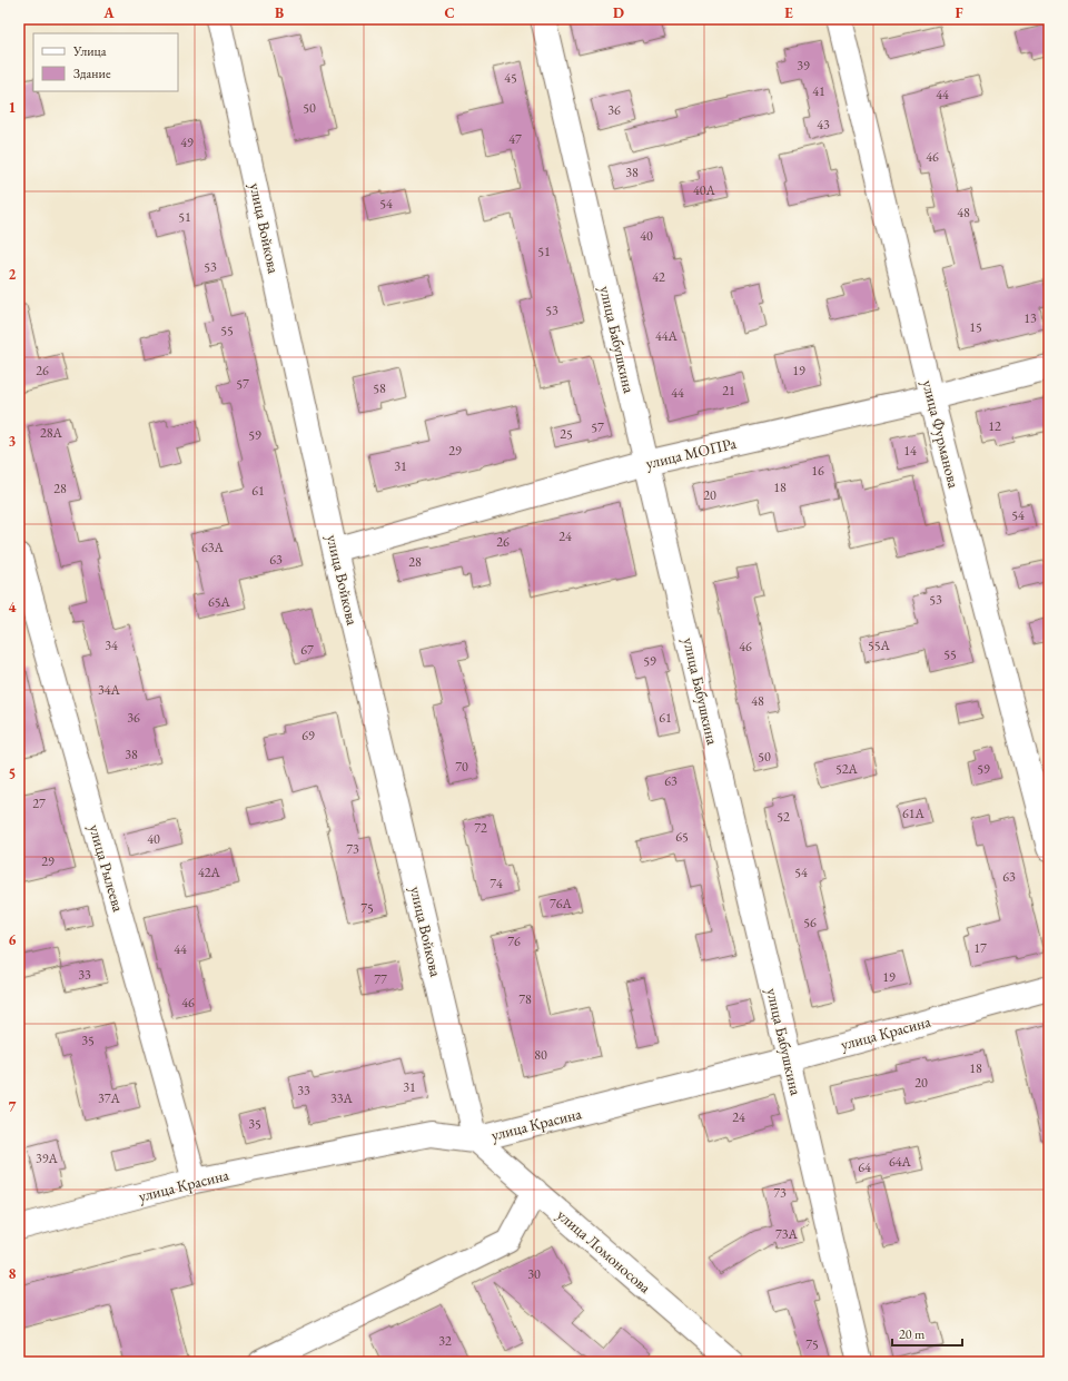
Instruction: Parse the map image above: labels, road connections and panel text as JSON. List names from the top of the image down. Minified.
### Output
{"streets":{"street":["улица Войкова","улица Бабушкина","улица Фурманова","улица МОПРа","улица Рылеева","улица Красина","улица Ломоносова"]},"crossings":[["улица Войкова","улица МОПРа"],["улица Войкова","улица Красина"],["улица Войкова","улица Ломоносова"],["улица Бабушкина","улица МОПРа"],["улица Бабушкина","улица Красина"],["улица Фурманова","улица МОПРа"],["улица Рылеева","улица Красина"],["улица Красина","улица Ломоносова"]],"house_numbers":["39","45","41","44","50","36","43","47","49","46","38","40А","54","48","51","40","51","53","42","53","13","15","55","44А","26","19","57","58","21","44","12","57","28А","25","59","29","14","31","16","18","28","61","20","54","24","26","63А","63","28","53","65А","34","55А","46","67","55","59","34А","48","36","61","69","38","50","70","52А","59","63","27","61А","52","72","65","40","73","29","42А","54","63","74","76А","75","56","76","17","44","33","19","77","78","46","35","80","18","20","31","33","37А","33А","24","35","39А","64А","64","73","73А","30","32","75"],"legend":["Улица","Здание"],"scale_bar":"20 m","grid":{"columns":["A","B","C","D","E","F"],"rows":["1","2","3","4","5","6","7","8"]}}
